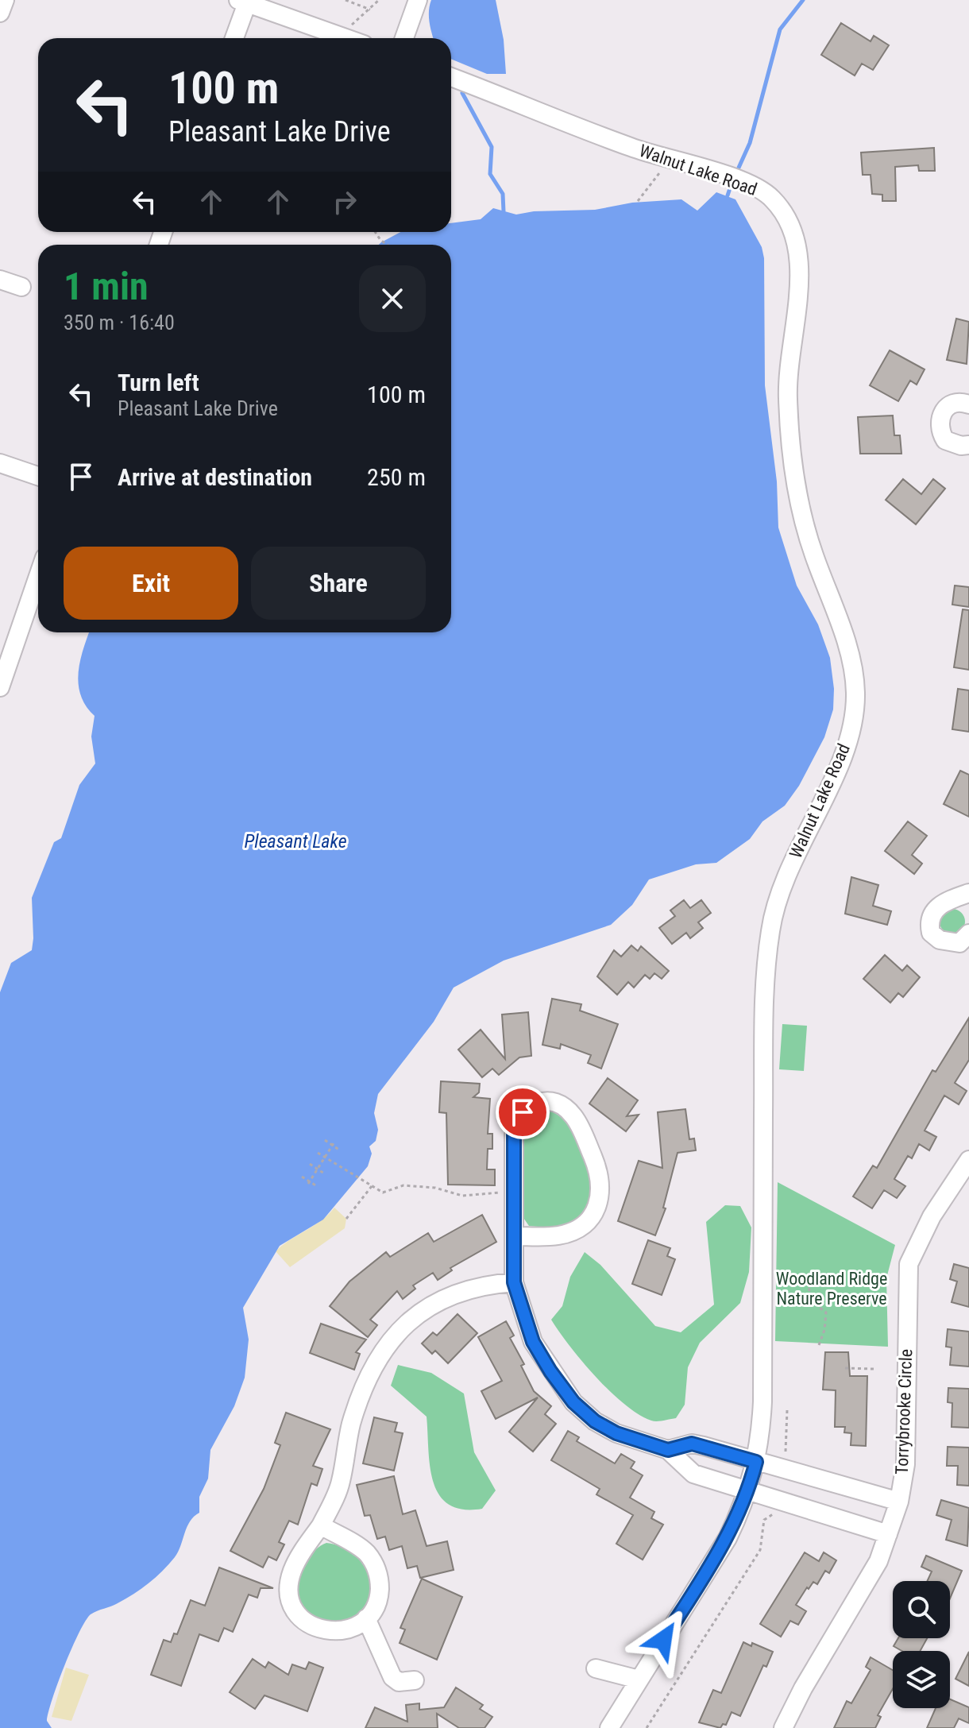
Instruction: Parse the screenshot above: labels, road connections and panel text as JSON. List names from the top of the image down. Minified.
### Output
{"streets":{"street":["Walnut Lake Road","Torrybrooke Circle"]},"water":["Pleasant Lake"],"parks":["Woodland Ridge Nature Preserve"],"page":{"turn":["100 m","Pleasant Lake Drive"],"heading":["1 min","350 m · 16:40"],"list":[{"name":"Turn left","note":"Pleasant Lake Drive","value":"100 m"},{"name":"Arrive at destination","value":"250 m"}],"buttons":["Exit","Share"]}}
